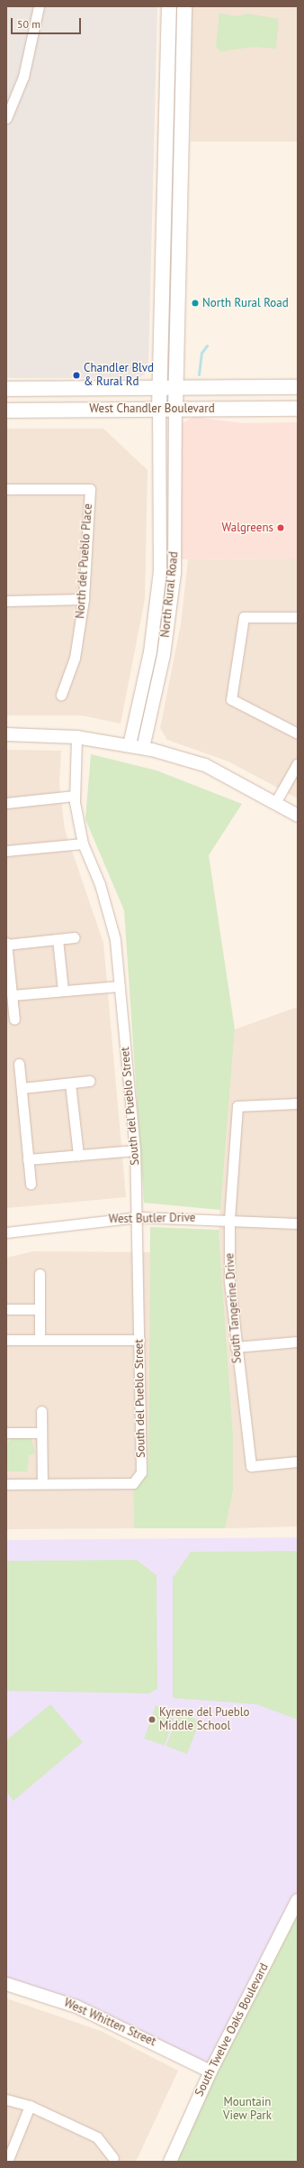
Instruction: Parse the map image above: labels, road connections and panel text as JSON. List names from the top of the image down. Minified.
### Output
{"streets":{"main road":["West Chandler Boulevard","North Rural Road"],"street":["North del Pueblo Place","South del Pueblo Street","West Butler Drive","South Tangerine Drive","West Whitten Street","South Twelve Oaks Boulevard"]},"crossings":[["West Chandler Boulevard","North Rural Road"],["South del Pueblo Street","West Butler Drive"],["West Butler Drive","South Tangerine Drive"],["West Whitten Street","South Twelve Oaks Boulevard"]],"parks":["Mountain View Park"],"places":["North Rural Road","Chandler Blvd & Rural Rd","Walgreens","Kyrene del Pueblo Middle School"],"scale_bar":"50 m"}
